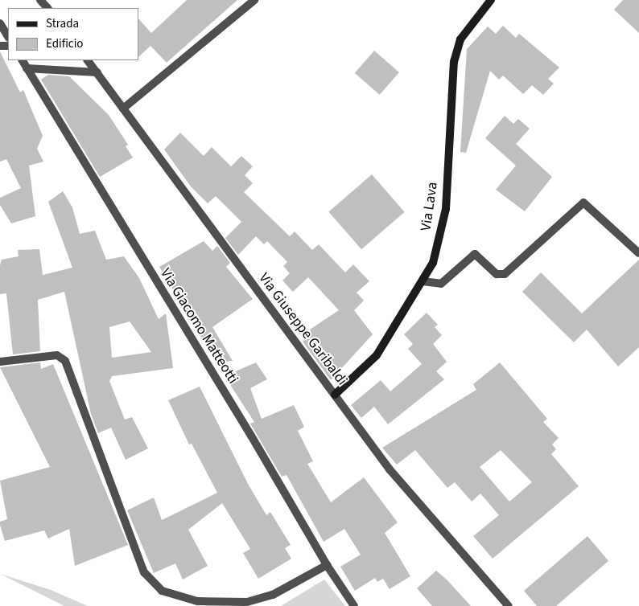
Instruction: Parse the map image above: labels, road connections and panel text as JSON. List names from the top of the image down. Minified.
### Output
{"streets":{"street":["Via Lava","Via Giacomo Matteotti","Via Giuseppe Garibaldi"]},"crossings":[["Via Lava","Via Giuseppe Garibaldi"]],"legend":["Strada","Edificio"]}
